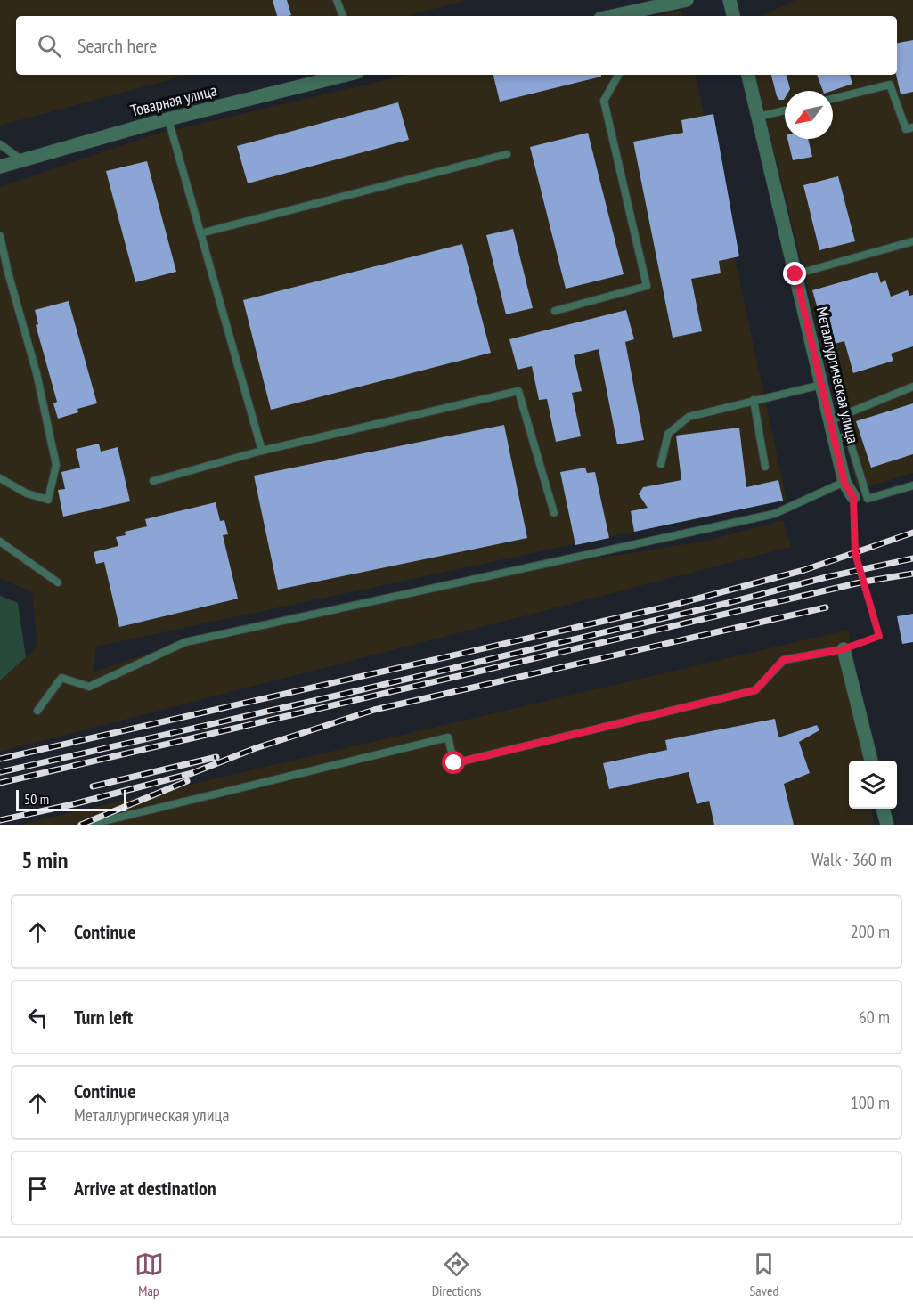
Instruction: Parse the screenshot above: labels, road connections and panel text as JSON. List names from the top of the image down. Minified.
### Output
{"streets":{"street":["Товарная улица","Металлургическая улица"]},"scale_bar":"50 m","north":"bottom left","page":{"search":"Search here","scale":"50 m","heading":["5 min","Walk · 360 m"],"list":[["Continue","200 m"],["Turn left","60 m"],["Continue","Металлургическая улица","100 m"],"Arrive at destination"],"nav":["Map","Directions","Saved"]}}
